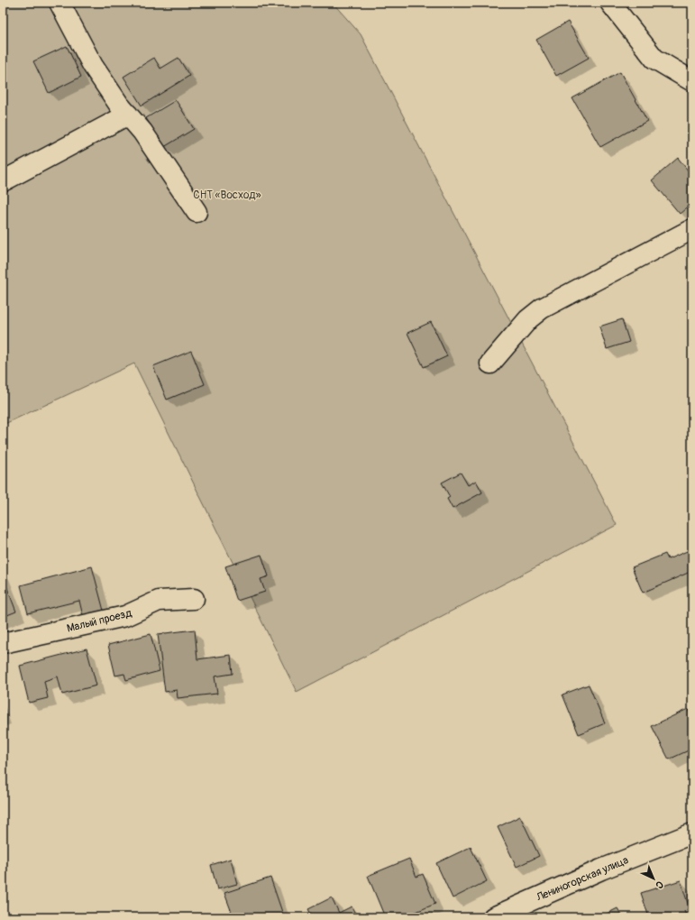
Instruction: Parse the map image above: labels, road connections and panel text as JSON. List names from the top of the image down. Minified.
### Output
{"streets":{"street":["Малый проезд","Лениногорская улица"]},"parks":["СНТ «Восход»"],"north":"bottom right"}
